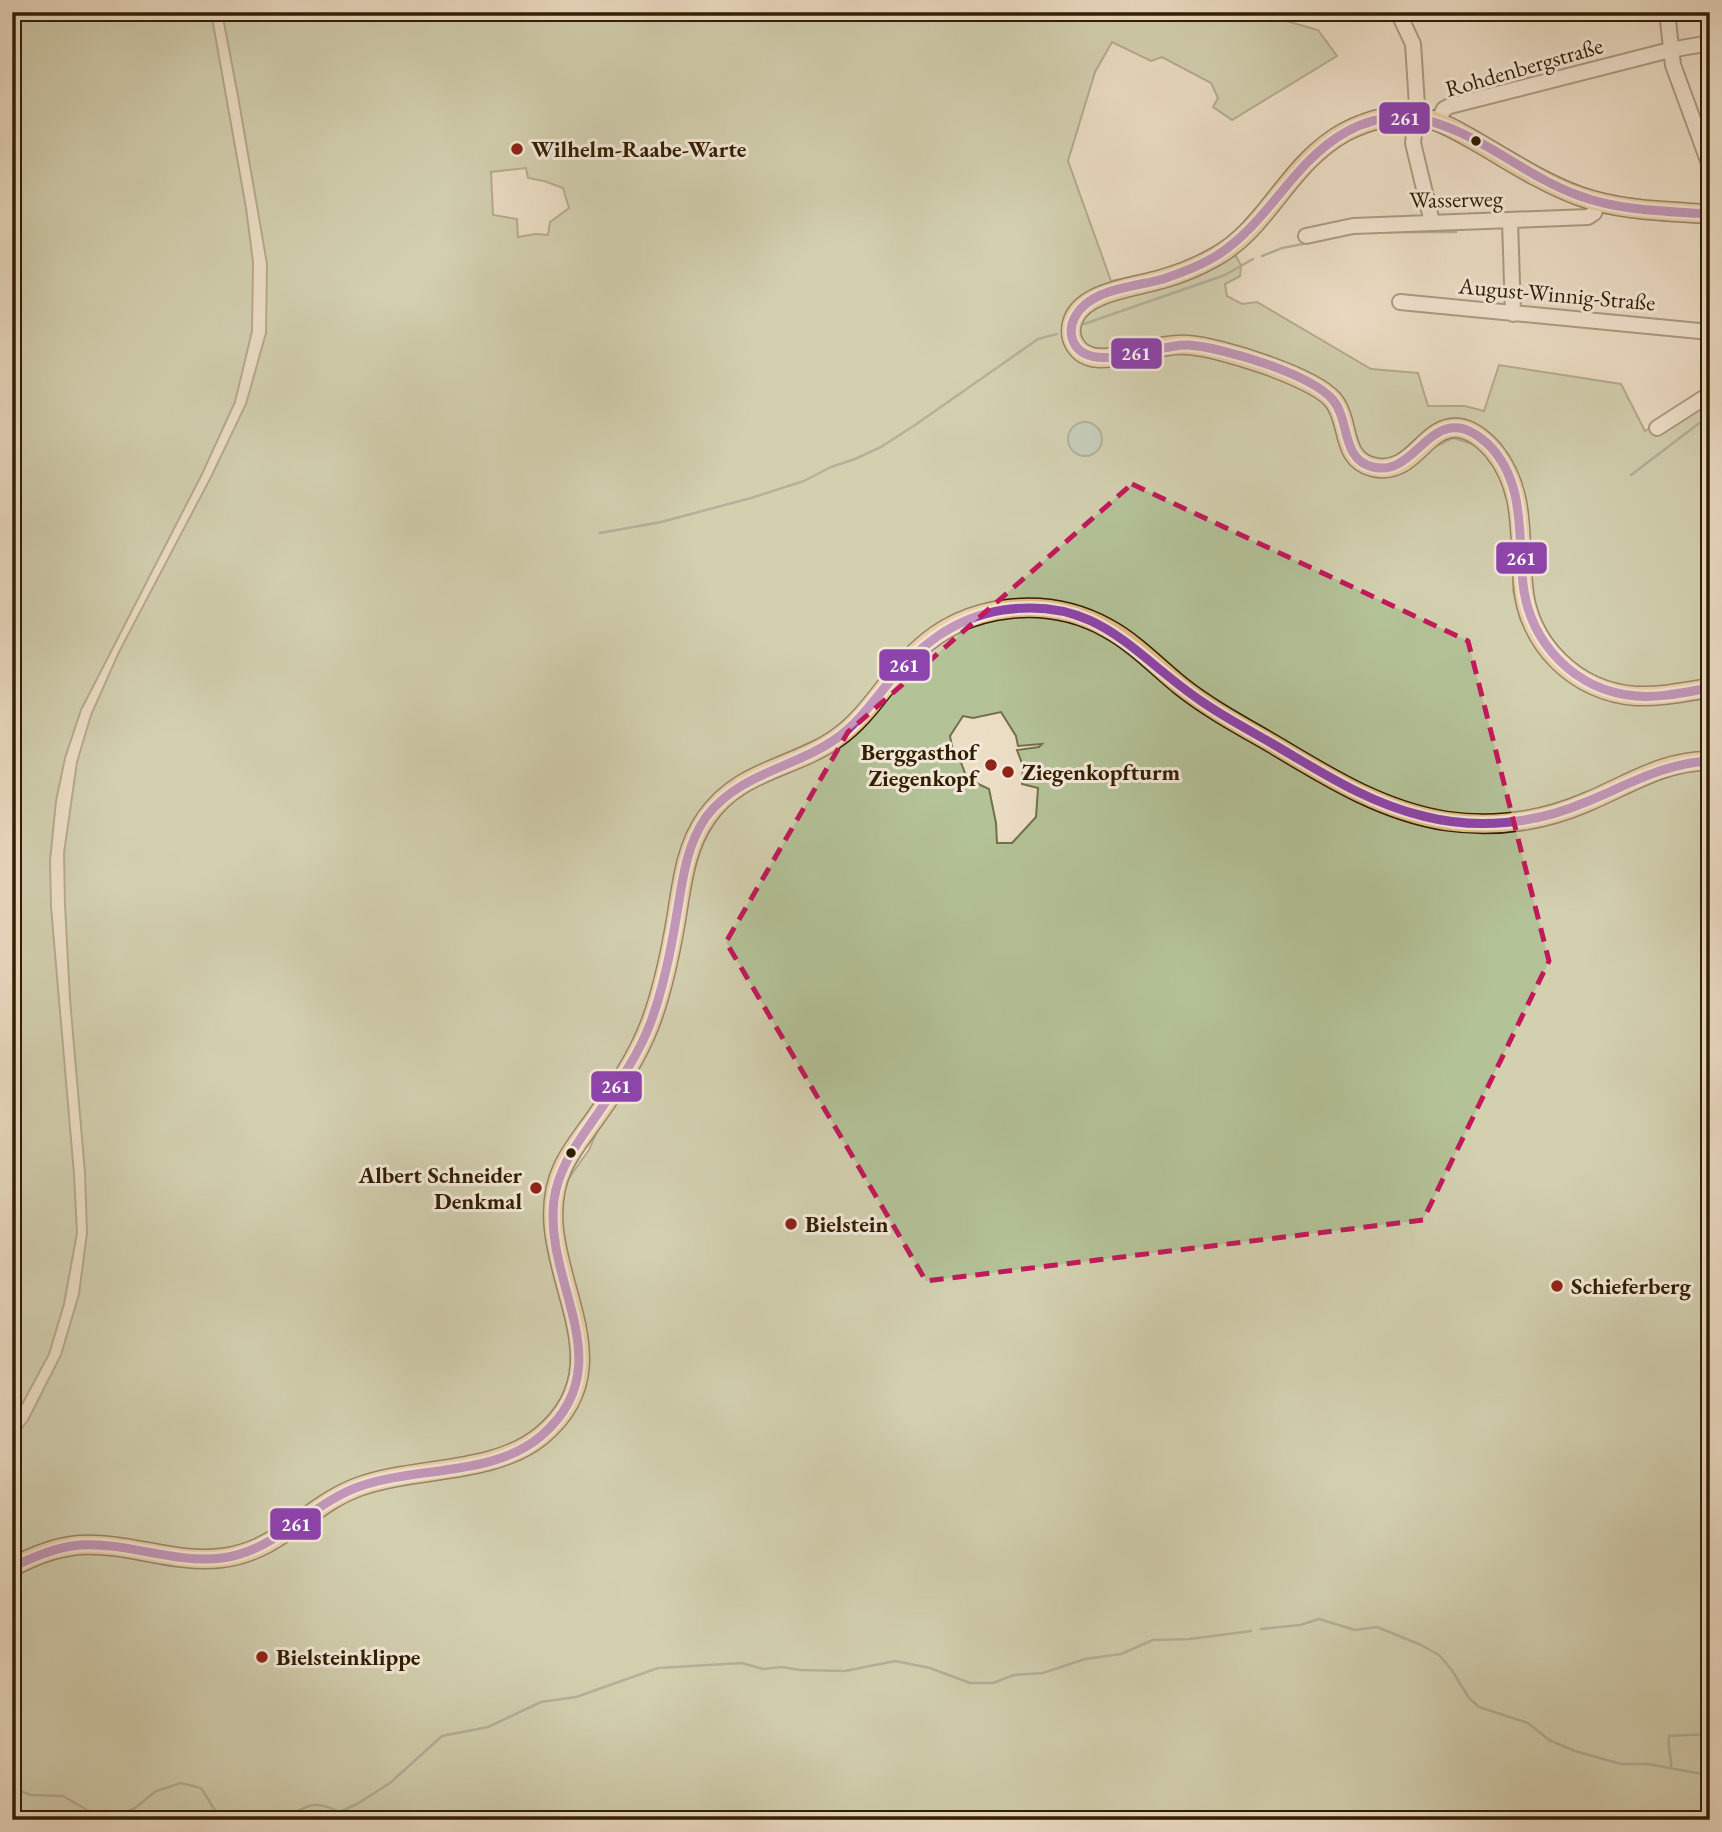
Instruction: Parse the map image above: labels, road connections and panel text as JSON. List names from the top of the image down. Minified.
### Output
{"streets":{"street":["Rohdenbergstraße","Wasserweg","August-Winnig-Straße"]},"places":["Wilhelm-Raabe-Warte","Berggasthof Ziegenkopf","Ziegenkopfturm","Albert Schneider Denkmal","Bielstein","Schieferberg","Bielsteinklippe"],"lines":["transit line 261"]}
